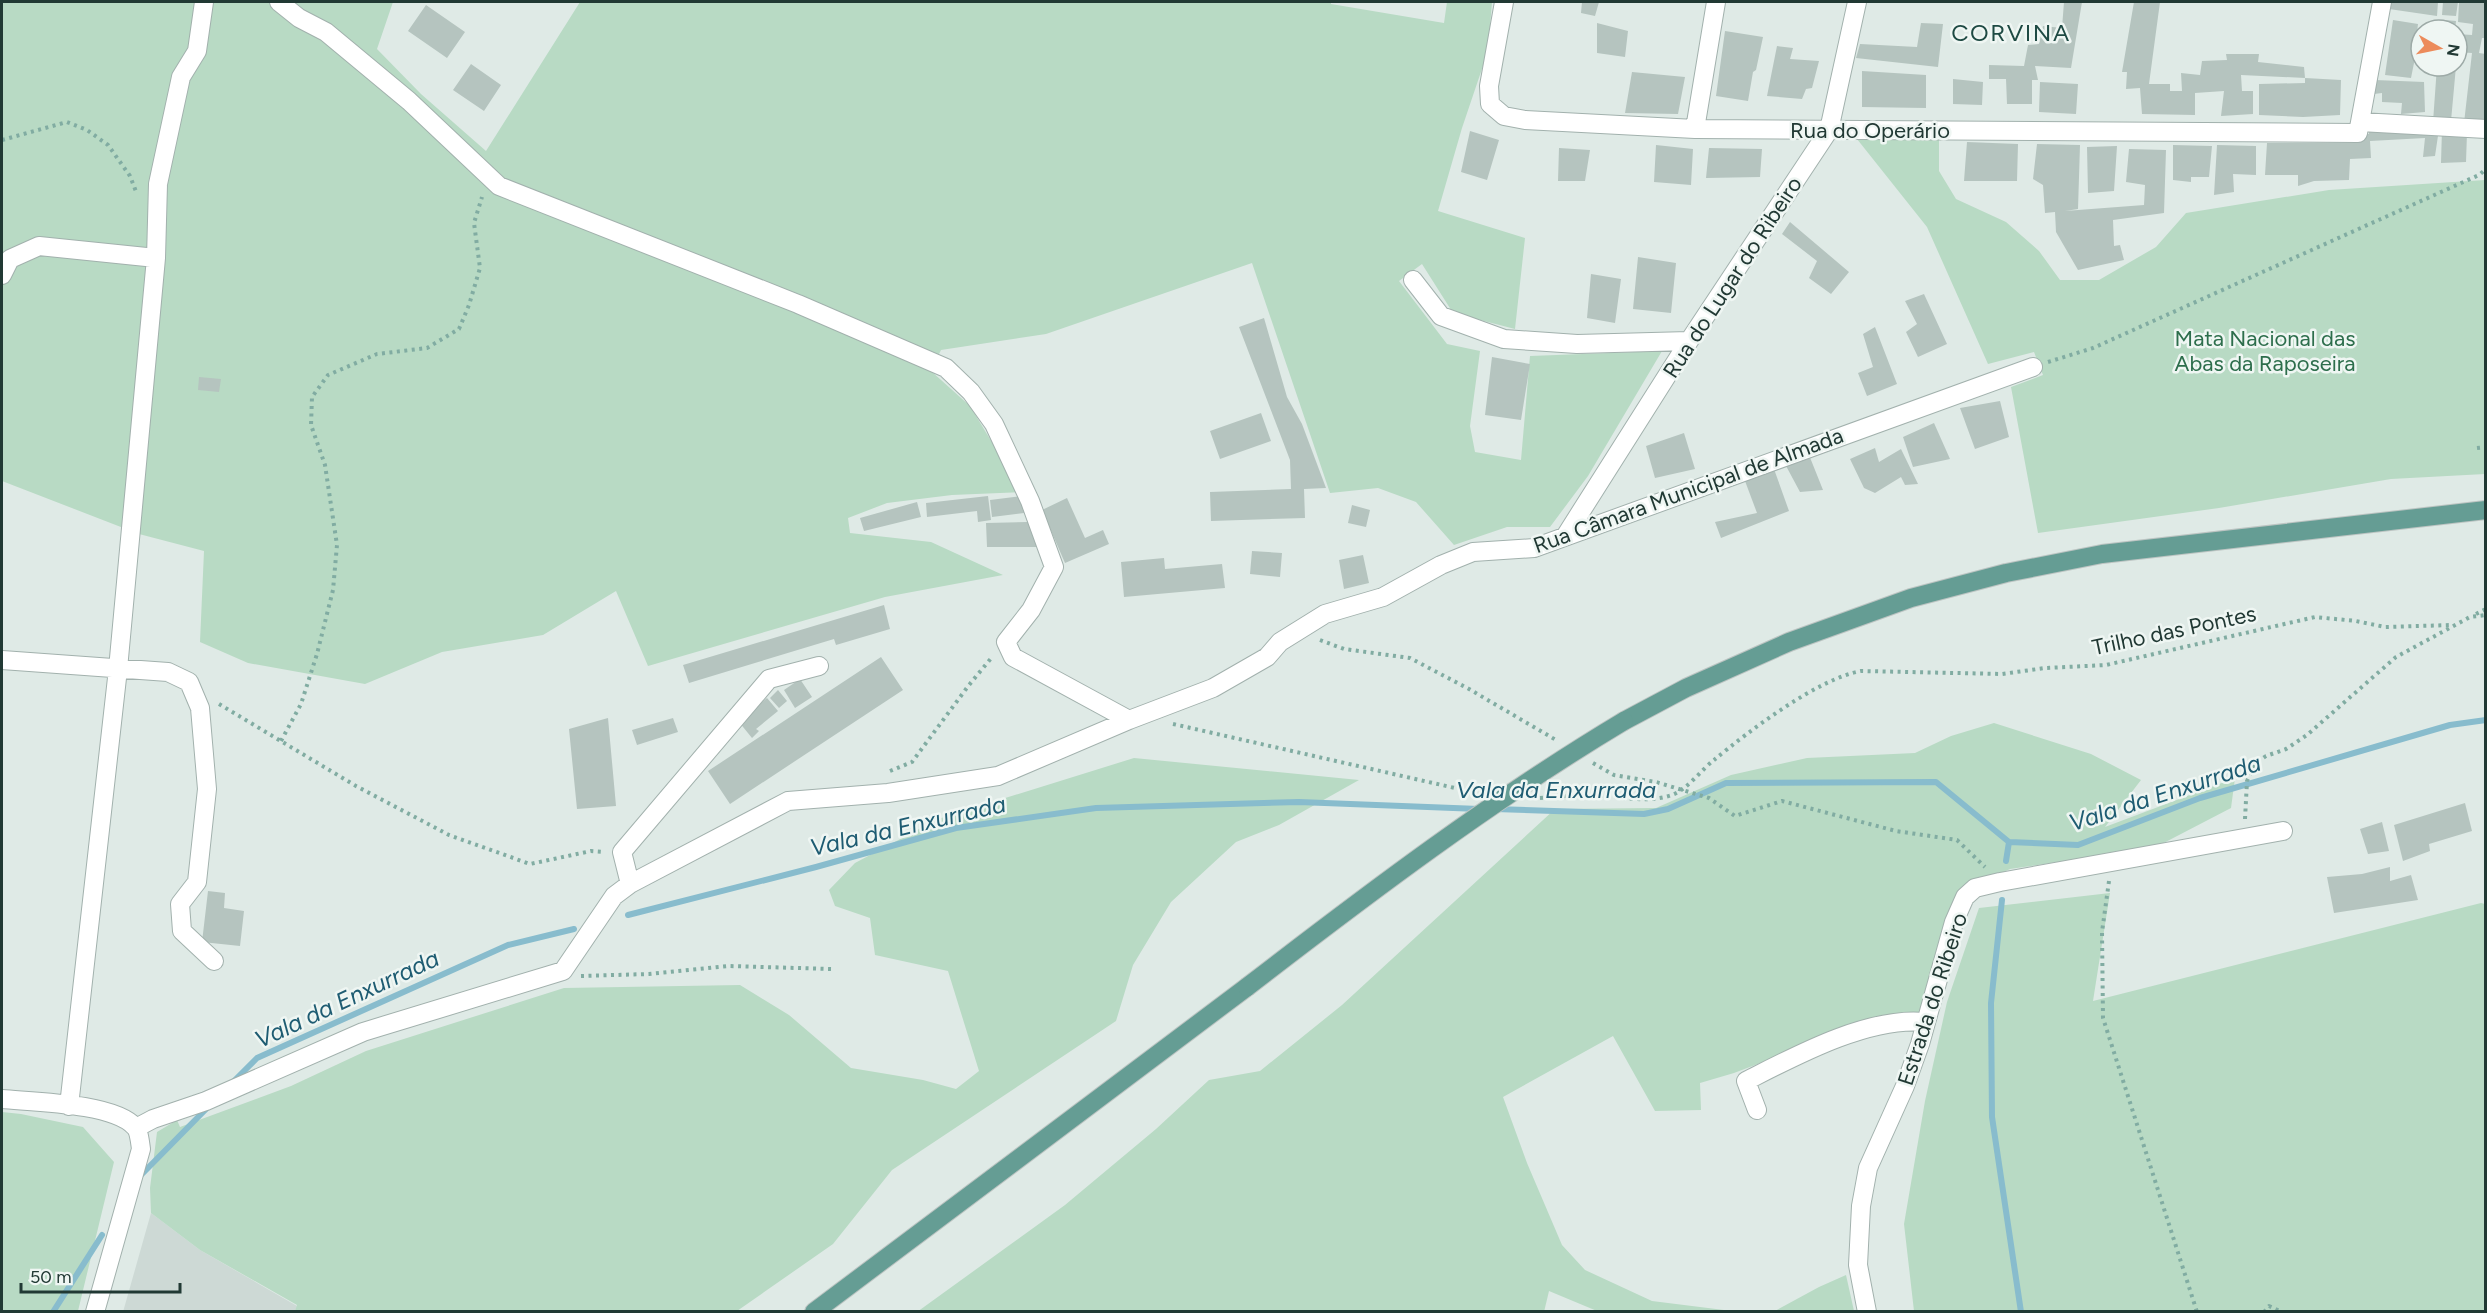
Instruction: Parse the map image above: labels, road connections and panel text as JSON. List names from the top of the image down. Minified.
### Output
{"streets":{"street":["Rua do Operário","Rua do Lugar do Ribeiro","Rua Câmara Municipal de Almada","Estrada do Ribeiro"],"path":["Trilho das Pontes"]},"crossings":[["Rua do Operário","Rua do Lugar do Ribeiro"],["Rua do Lugar do Ribeiro","Rua Câmara Municipal de Almada"]],"districts":["CORVINA"],"water":["Vala da Enxurrada"],"parks":["Mata Nacional das Abas da Raposeira"],"scale_bar":"50 m","north":"right"}
